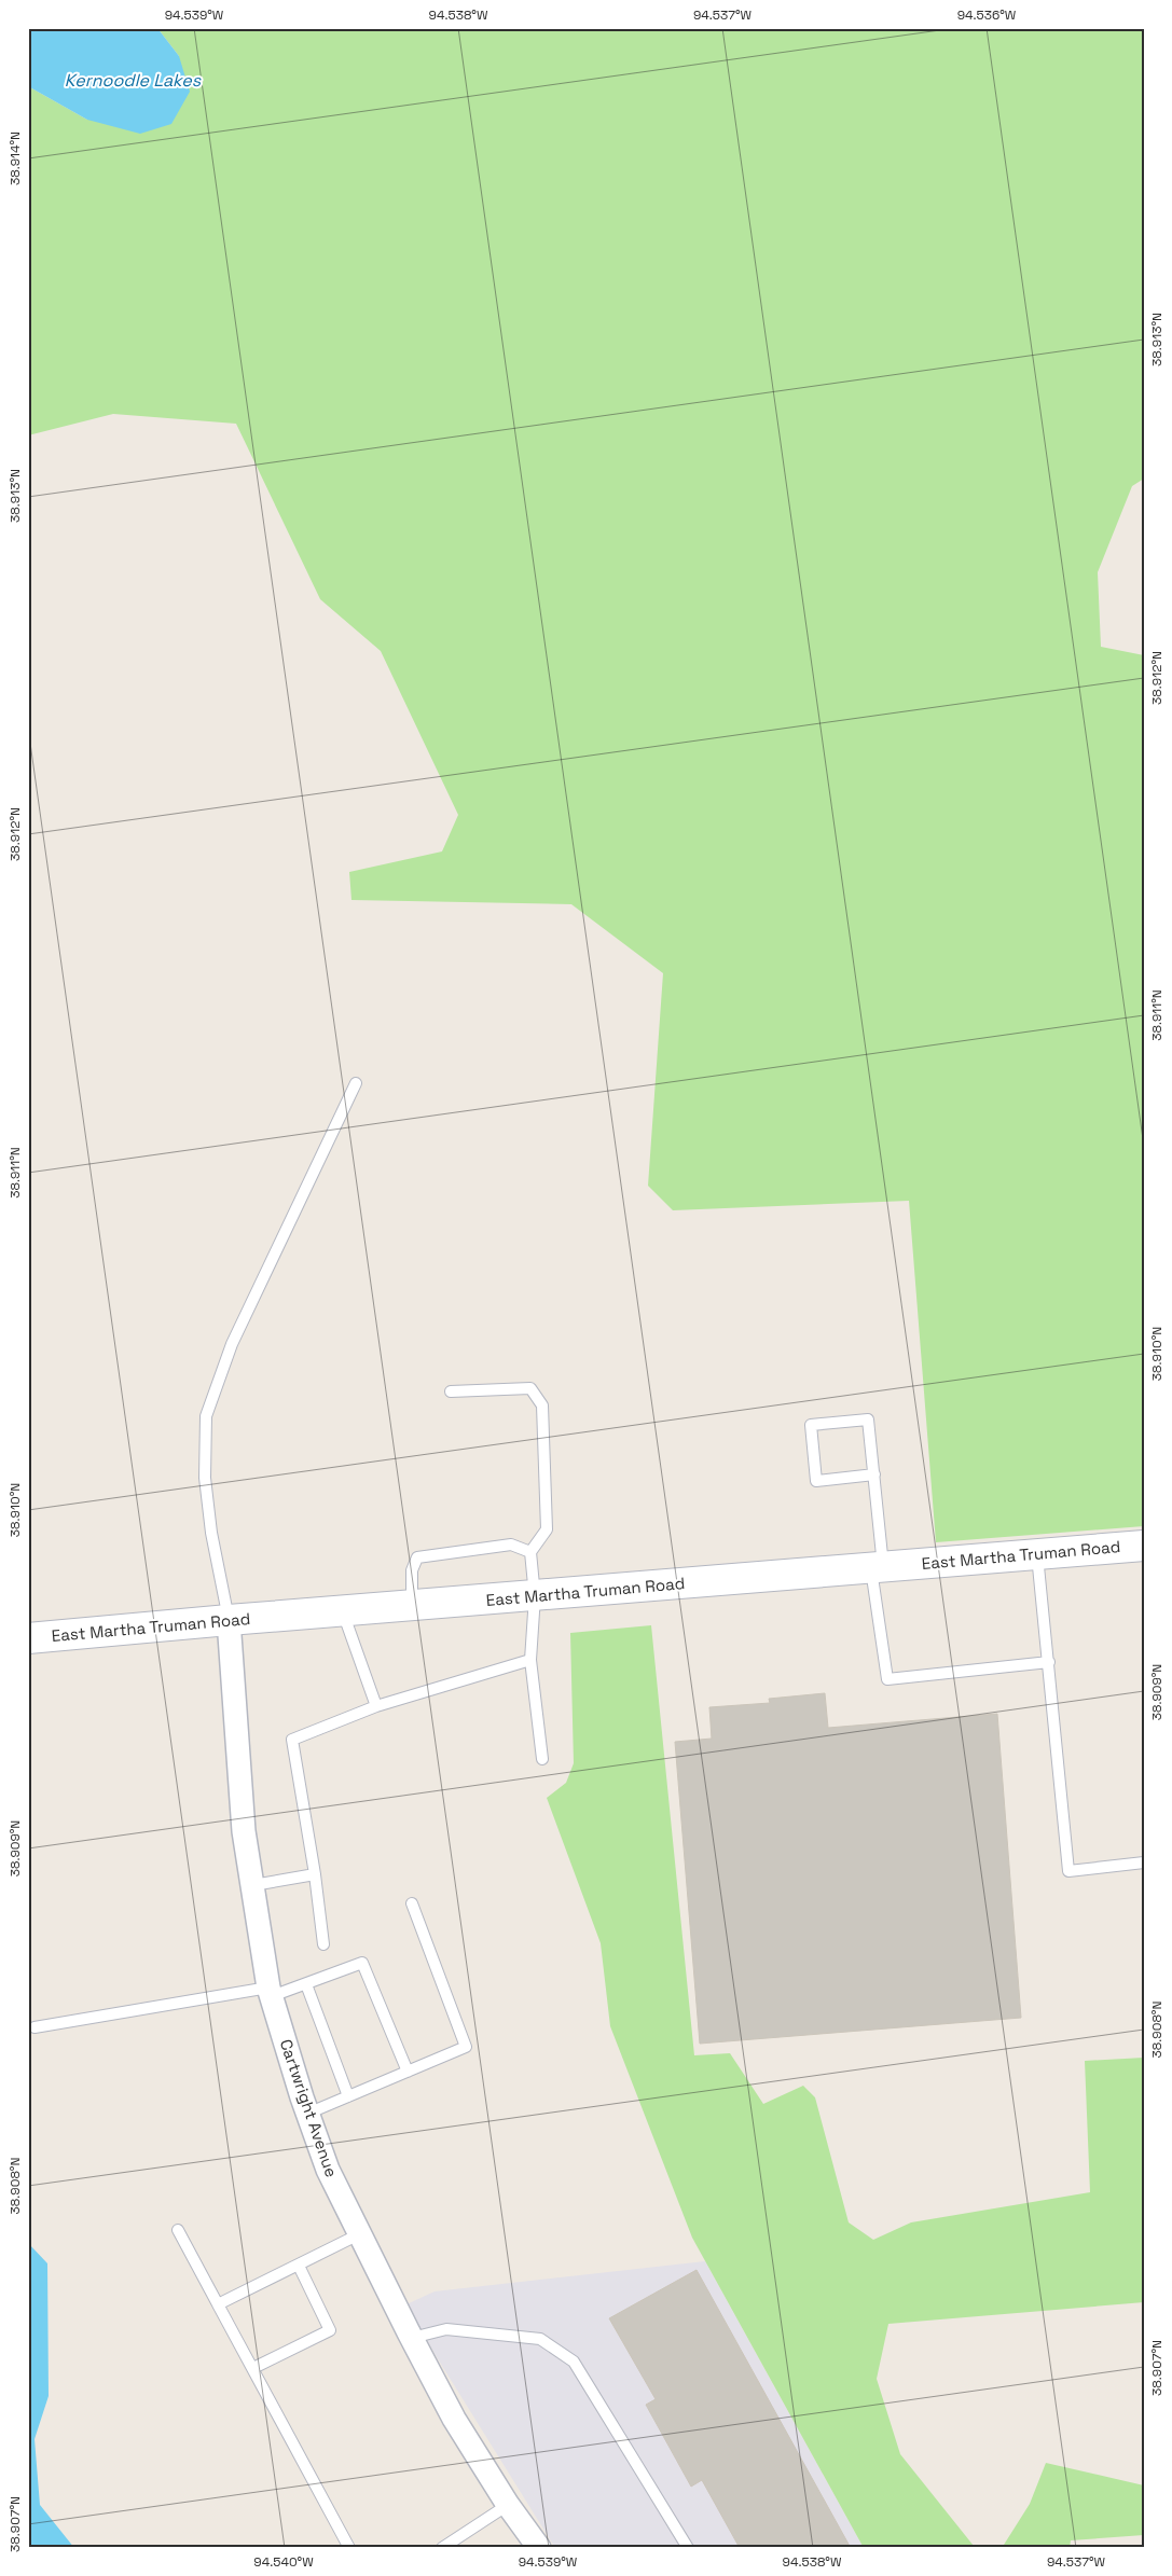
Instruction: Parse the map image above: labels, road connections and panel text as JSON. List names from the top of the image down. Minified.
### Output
{"streets":{"main road":["East Martha Truman Road"],"street":["Cartwright Avenue"]},"crossings":[["East Martha Truman Road","Cartwright Avenue"]],"water":["Kernoodle Lakes"],"coordinates":["94.539°W","94.538°W","94.537°W","94.536°W","38.914°N","38.913°N","38.912°N","38.911°N","38.910°N","38.909°N","38.908°N","38.907°N","94.540°W"]}
